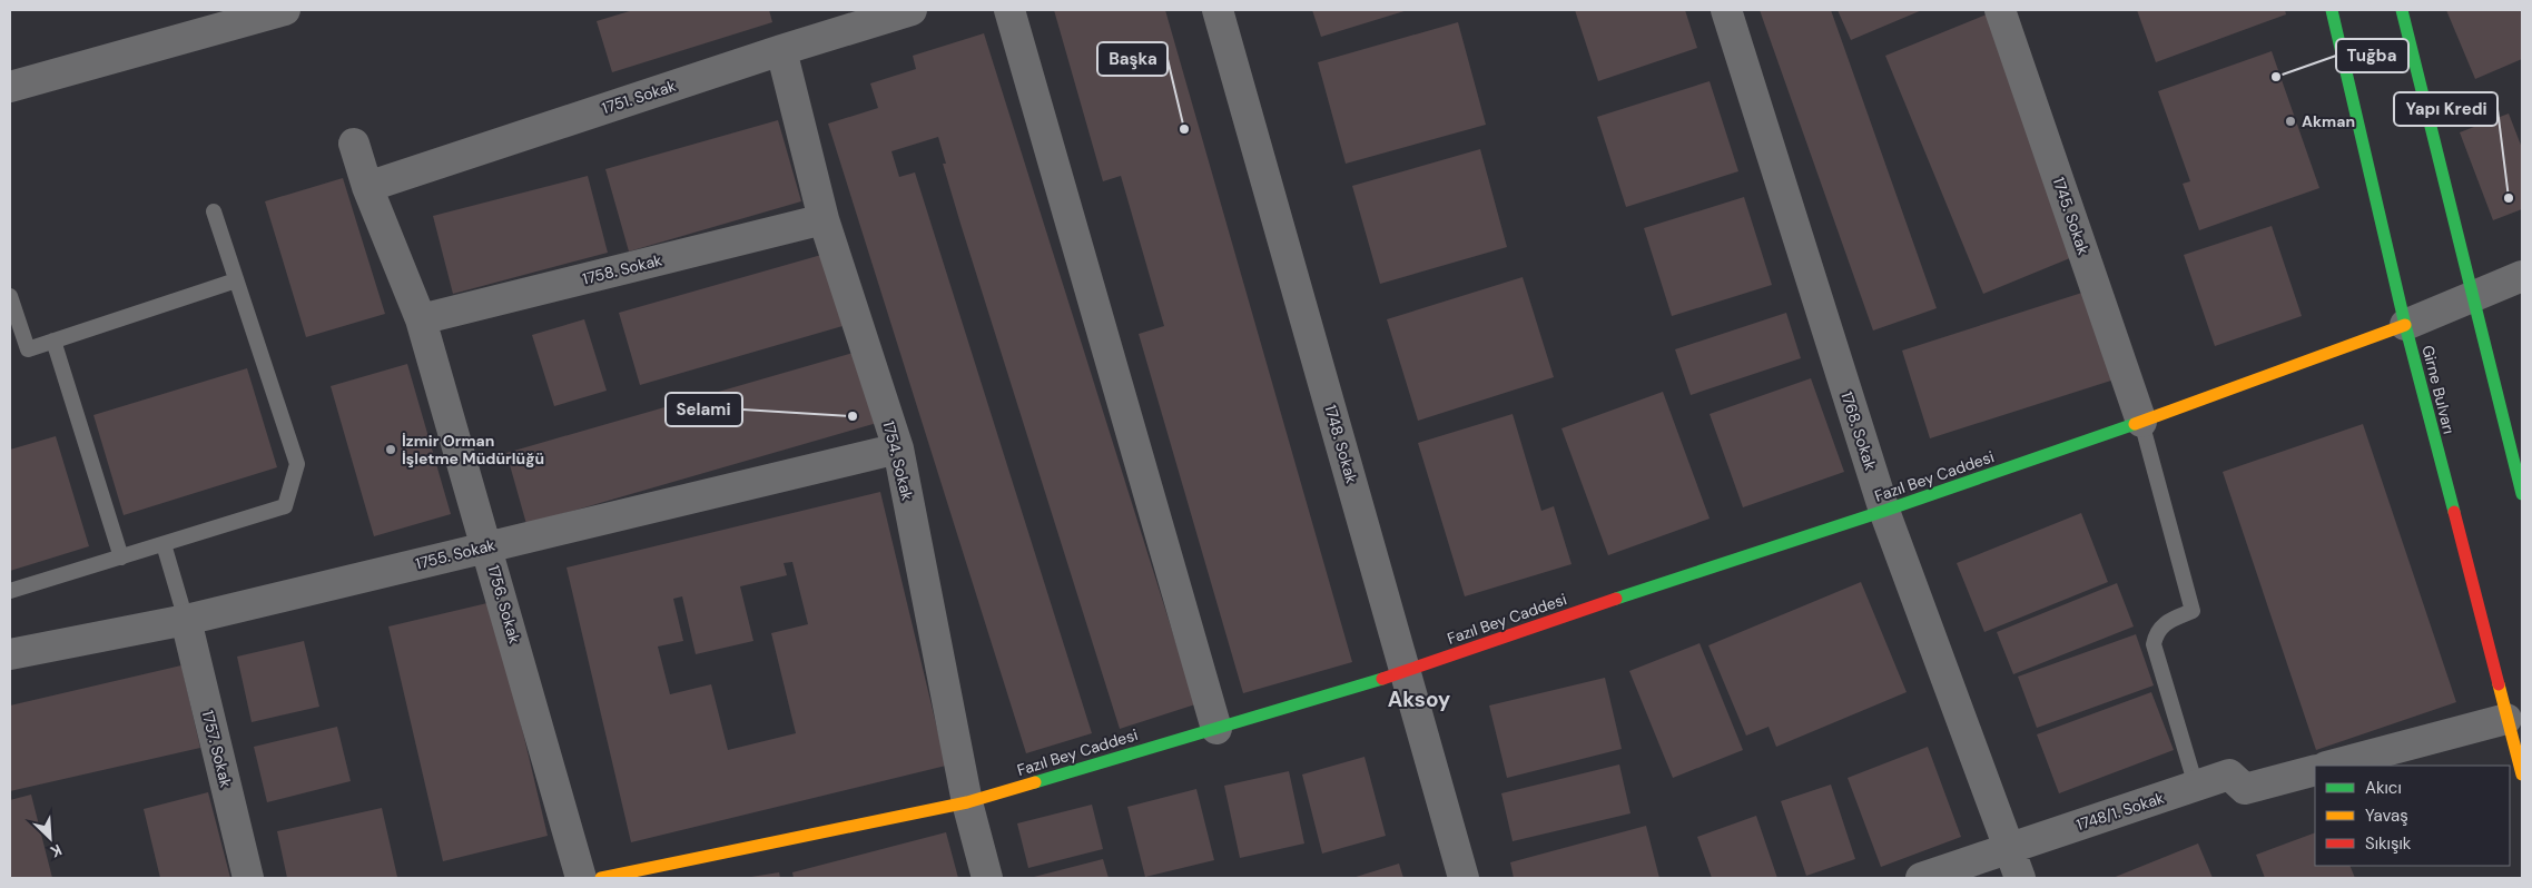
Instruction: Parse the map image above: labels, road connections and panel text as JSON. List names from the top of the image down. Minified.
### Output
{"streets":{"street":["1751. Sokak","1745. Sokak","1758. Sokak","Girne Bulvarı","1768. Sokak","1748. Sokak","1754. Sokak","Fazıl Bey Caddesi","1755. Sokak","1756. Sokak","1757. Sokak","1748/1. Sokak"]},"crossings":[["1751. Sokak","1754. Sokak"],["1751. Sokak","1756. Sokak"],["1745. Sokak","Fazıl Bey Caddesi"],["1758. Sokak","1754. Sokak"],["1758. Sokak","1756. Sokak"],["Girne Bulvarı","Fazıl Bey Caddesi"],["1768. Sokak","Fazıl Bey Caddesi"],["1768. Sokak","1748/1. Sokak"],["1748. Sokak","Fazıl Bey Caddesi"],["1754. Sokak","Fazıl Bey Caddesi"],["1754. Sokak","1755. Sokak"],["1755. Sokak","1756. Sokak"],["1755. Sokak","1757. Sokak"]],"districts":["Aksoy"],"places":["Tuğba","Akman","Başka","Yapı Kredi","Selami","İzmir Orman İşletme Müdürlüğü"],"legend":["Akıcı","Yavaş","Sıkışık"],"north":"bottom right"}
